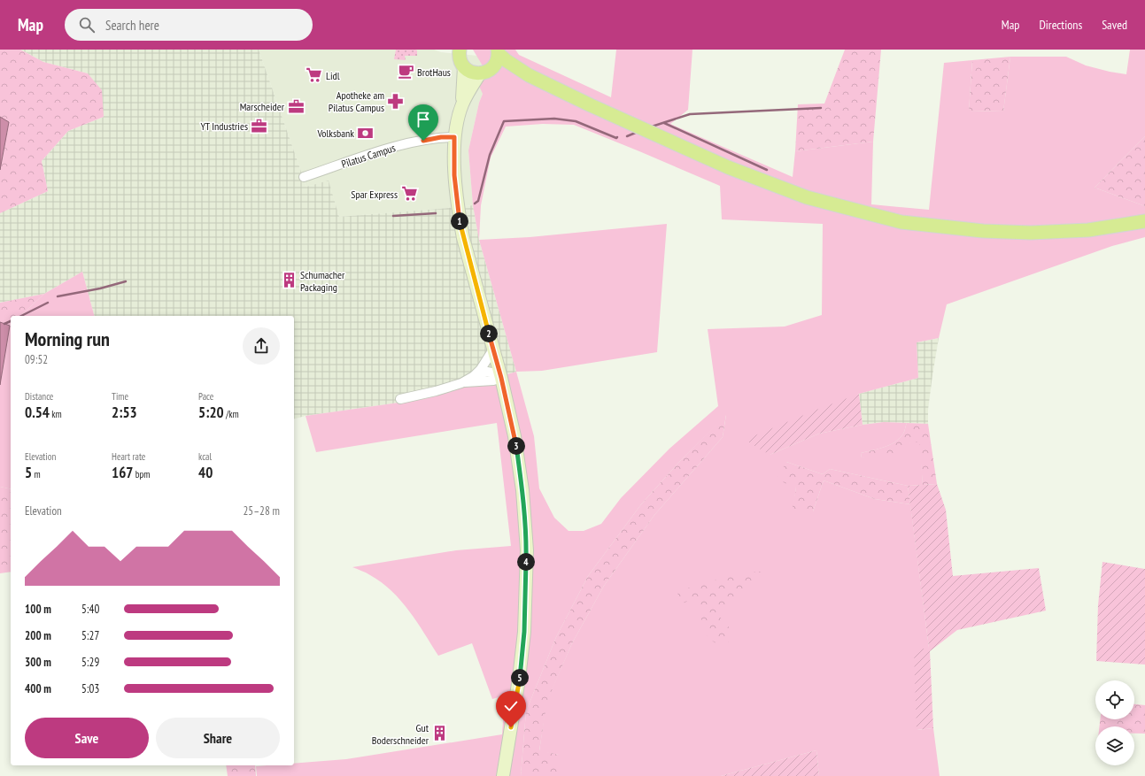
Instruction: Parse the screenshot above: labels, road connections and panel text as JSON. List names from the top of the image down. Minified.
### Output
{"streets":{"street":["Pilatus Campus"]},"places":{"cafe":["BrotHaus"],"supermarket":["Lidl","Spar Express"],"pharmacy":["Apotheke am Pilatus Campus"],"office":["Marscheider","YT Industries"],"bank":["Volksbank"],"building":["Schumacher Packaging","Gut Boderschneider"]},"page":{"header":"Map","search":"Search here","nav":["Map","Directions","Saved"],"pins":["1","2","3","4","5"],"heading":["Morning run","09:52"],"stats":[["Distance","0.54 km"],["Time","2:53"],["Pace","5:20 /km"],["Elevation","5 m"],["Heart rate","167 bpm"],["kcal","40"]],"chart":["Elevation","25–28 m"],"list":[{"name":"100 m","note":"5:40"},{"name":"200 m","note":"5:27"},{"name":"300 m","note":"5:29"},{"name":"400 m","note":"5:03"}],"buttons":["Save","Share"]}}
